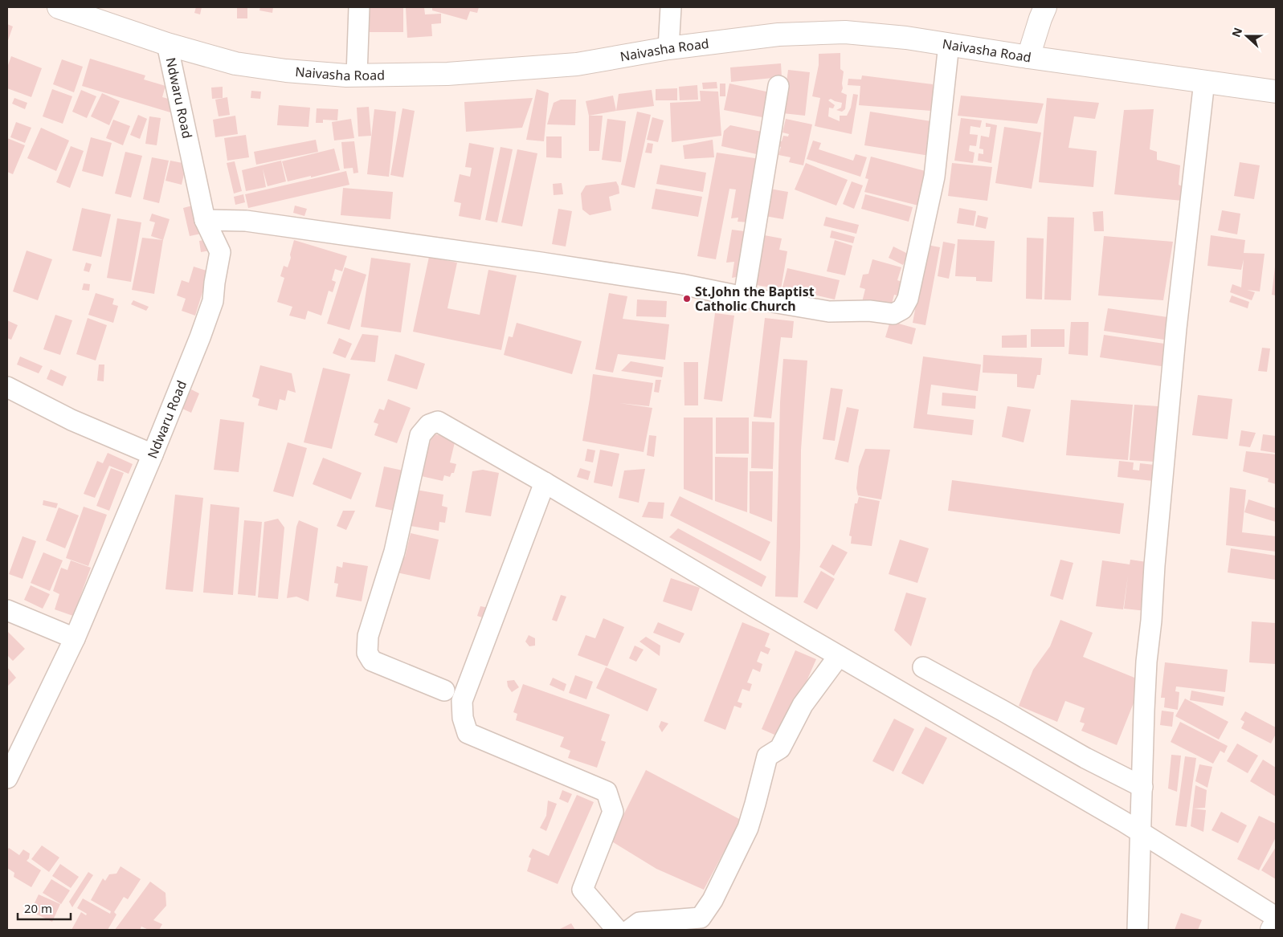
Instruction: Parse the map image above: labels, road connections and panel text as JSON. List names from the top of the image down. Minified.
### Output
{"streets":{"main road":["Naivasha Road"],"street":["Ndwaru Road"]},"crossings":[["Naivasha Road","Ndwaru Road"]],"places":["St.John the Baptist Catholic Church"],"scale_bar":"20 m","north":"left"}
